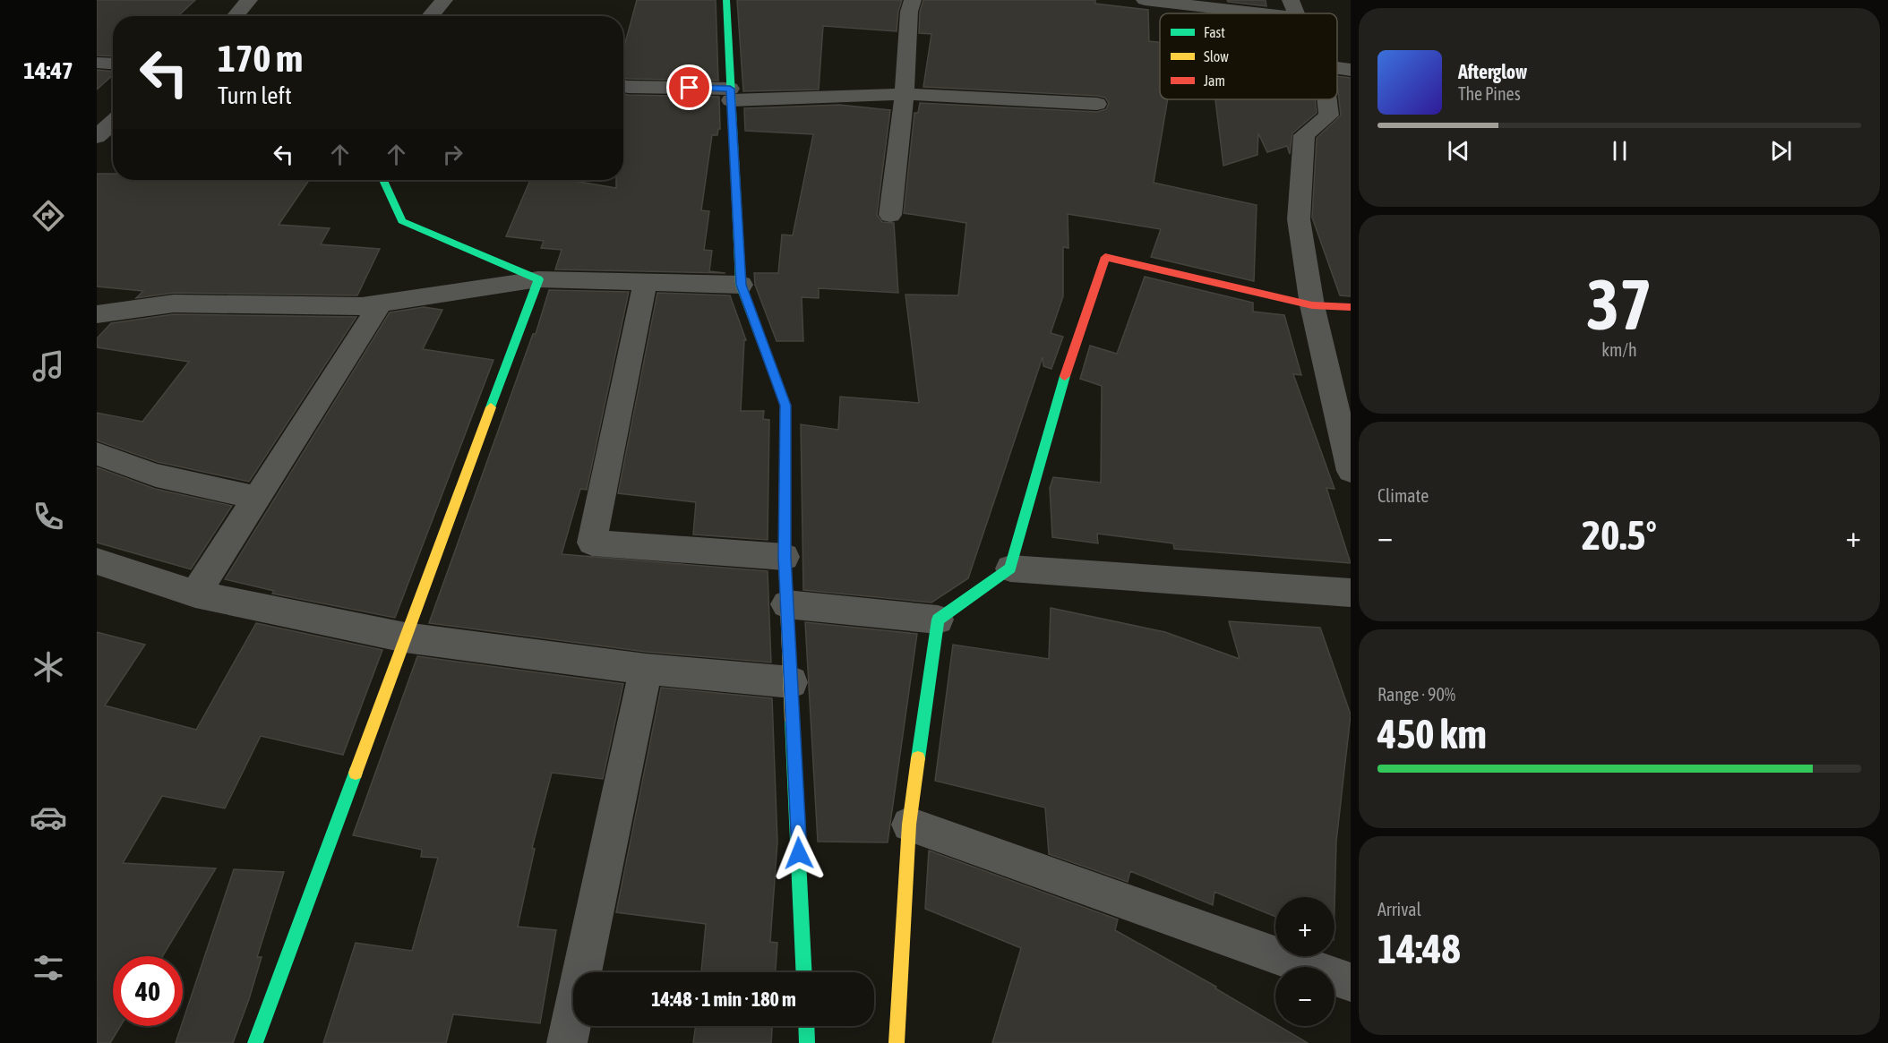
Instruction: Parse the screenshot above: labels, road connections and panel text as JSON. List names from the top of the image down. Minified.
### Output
{"legend":["Fast","Slow","Jam"],"page":{"tabs":"14:47","turn":["170 m","Turn left"],"song":["Afterglow","The Pines"],"tile":[["37","km/h"],"Climate",["Range · 90%","450 km"],["Arrival","14:48"]],"heat":["−","20.5°","+"],"map_buttons":["+","−"],"limit":"40","trip":"14:48 · 1 min · 180 m"}}
